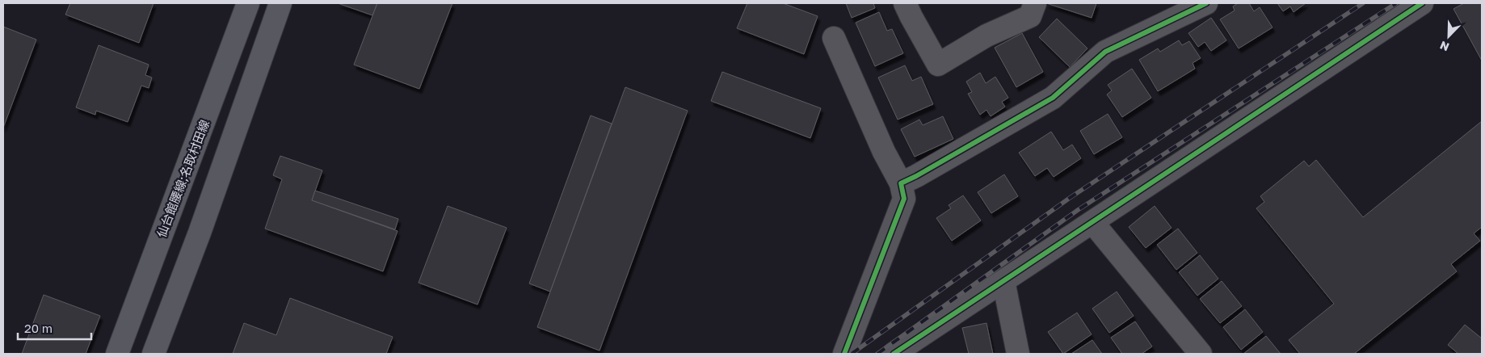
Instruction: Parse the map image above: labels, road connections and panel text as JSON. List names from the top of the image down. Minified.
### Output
{"streets":{"main road":["仙台館腰線;名取村田線"]},"scale_bar":"20 m","north":"bottom left"}
